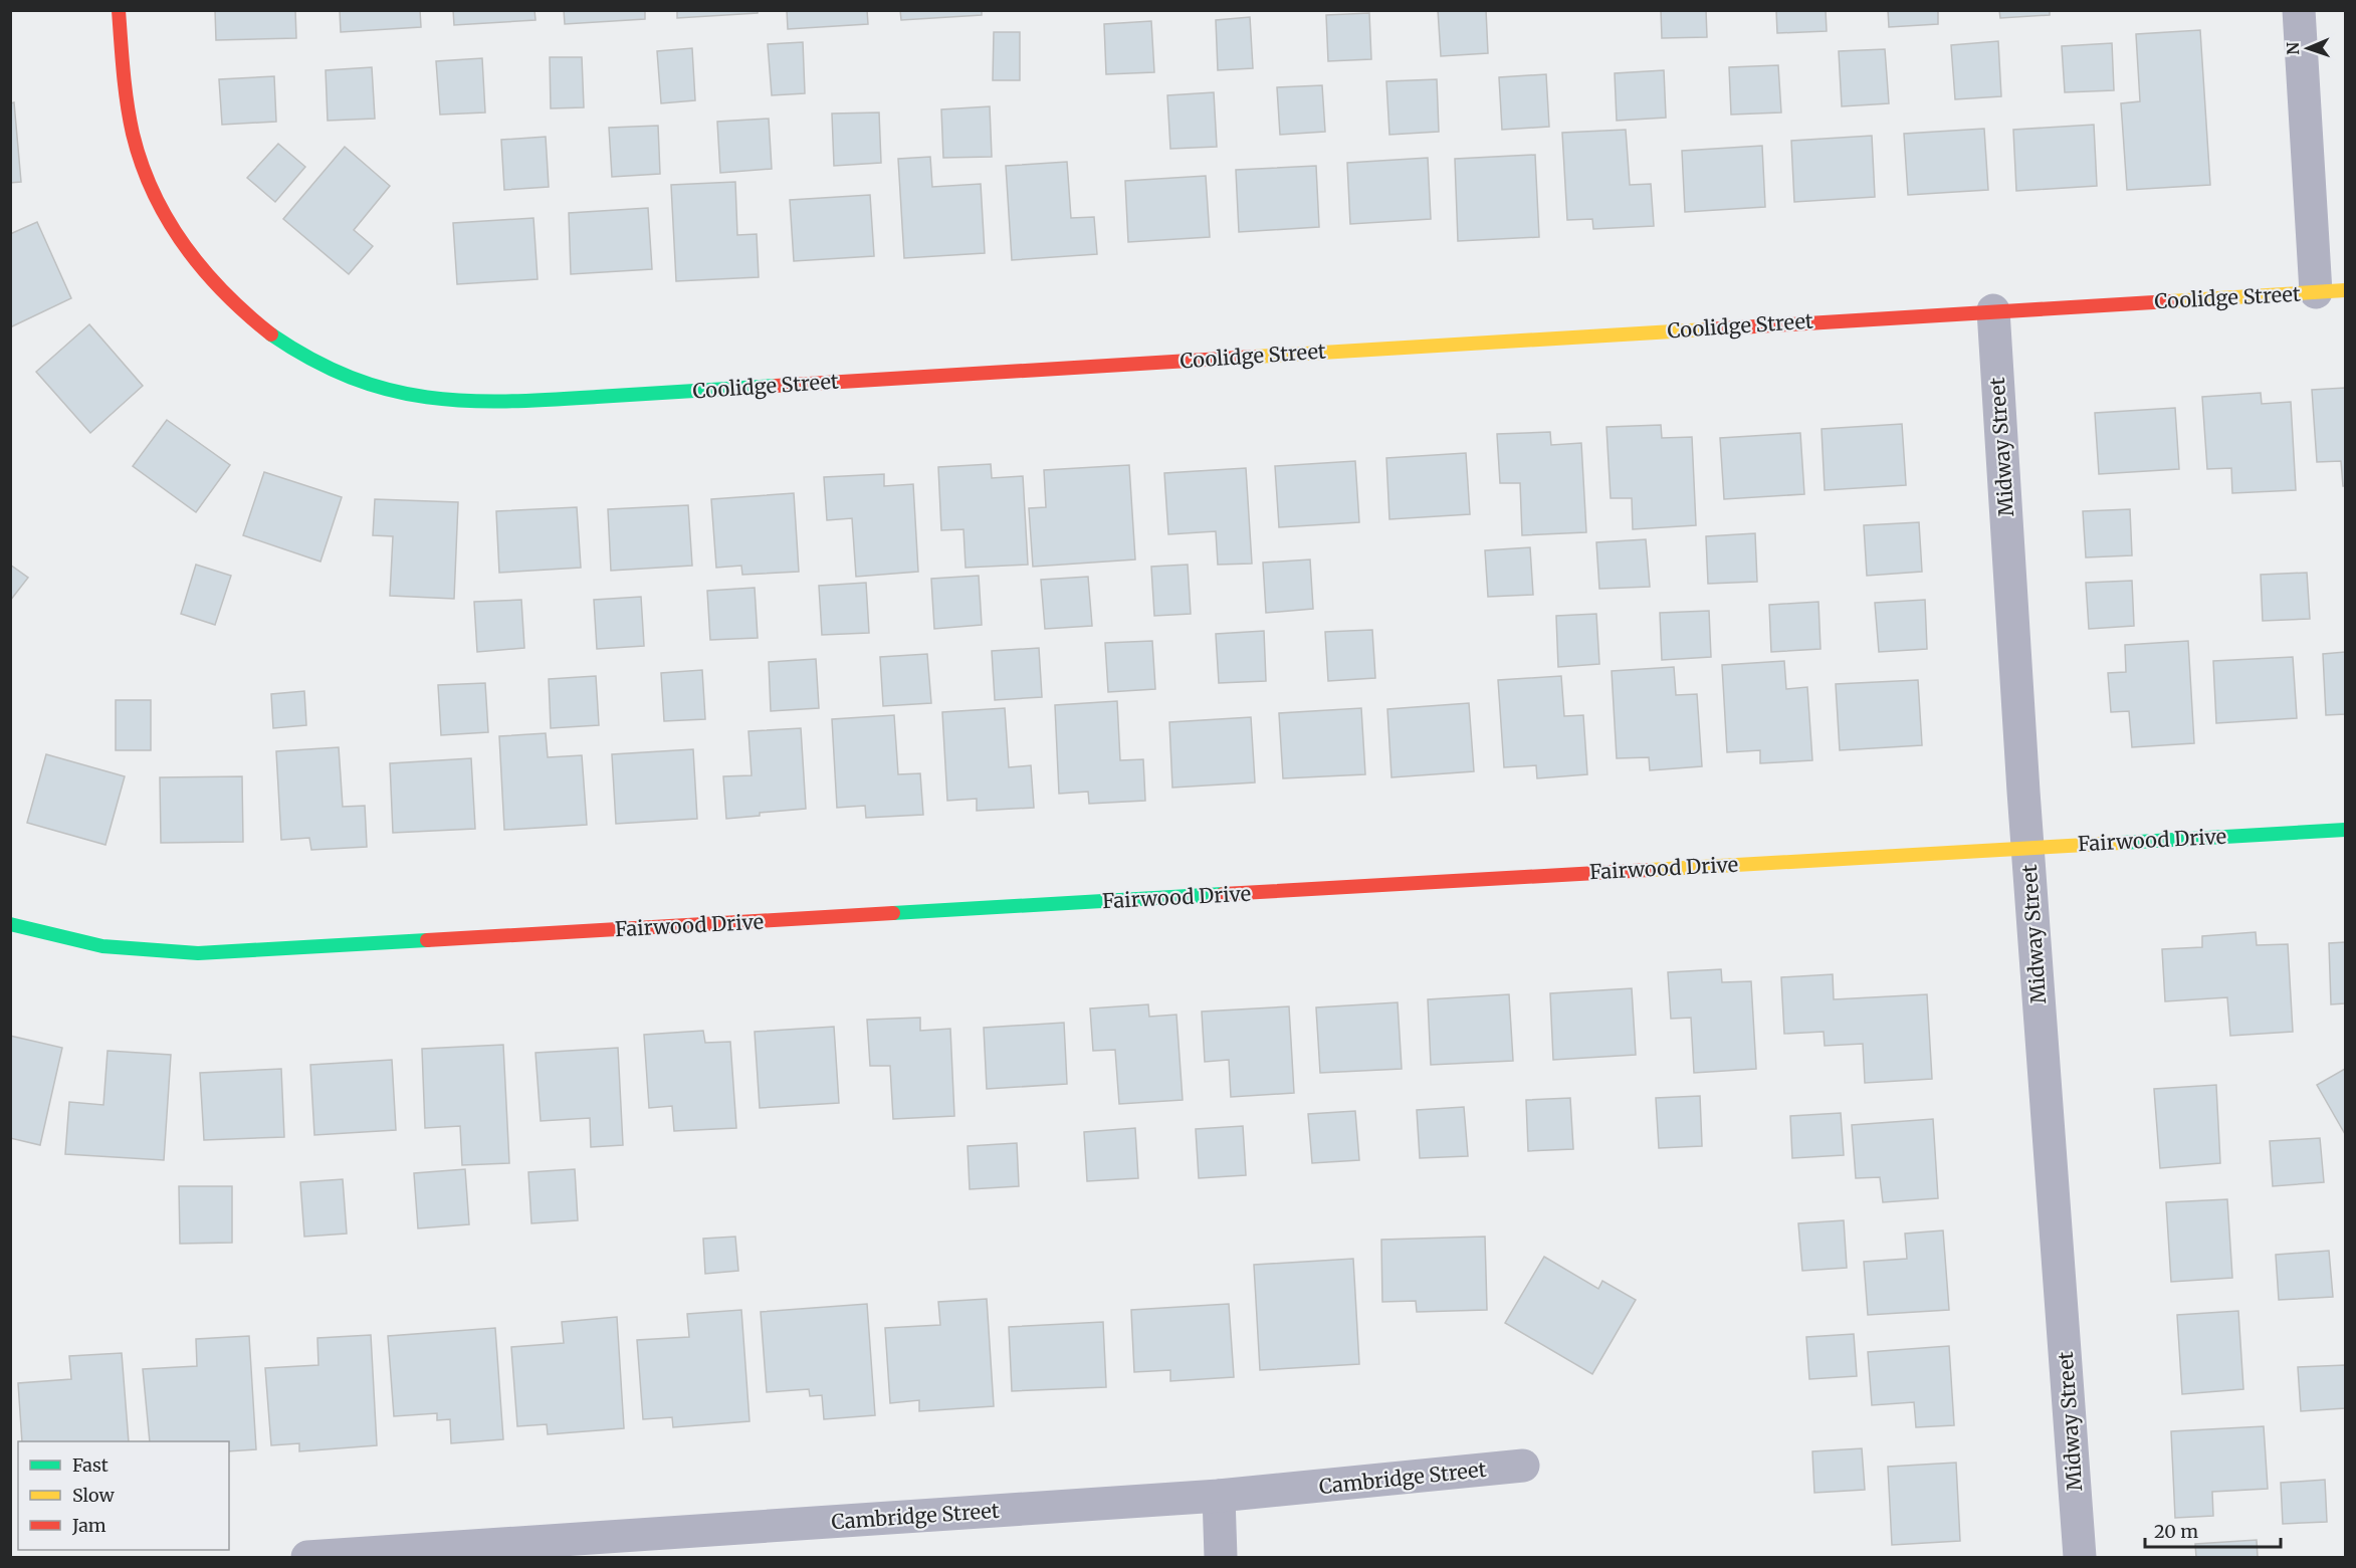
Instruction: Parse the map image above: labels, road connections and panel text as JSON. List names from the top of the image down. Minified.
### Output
{"streets":{"street":["Coolidge Street","Midway Street","Fairwood Drive","Cambridge Street"]},"crossings":[["Coolidge Street","Midway Street"],["Midway Street","Fairwood Drive"]],"legend":["Fast","Slow","Jam"],"scale_bar":"20 m","north":"left"}
